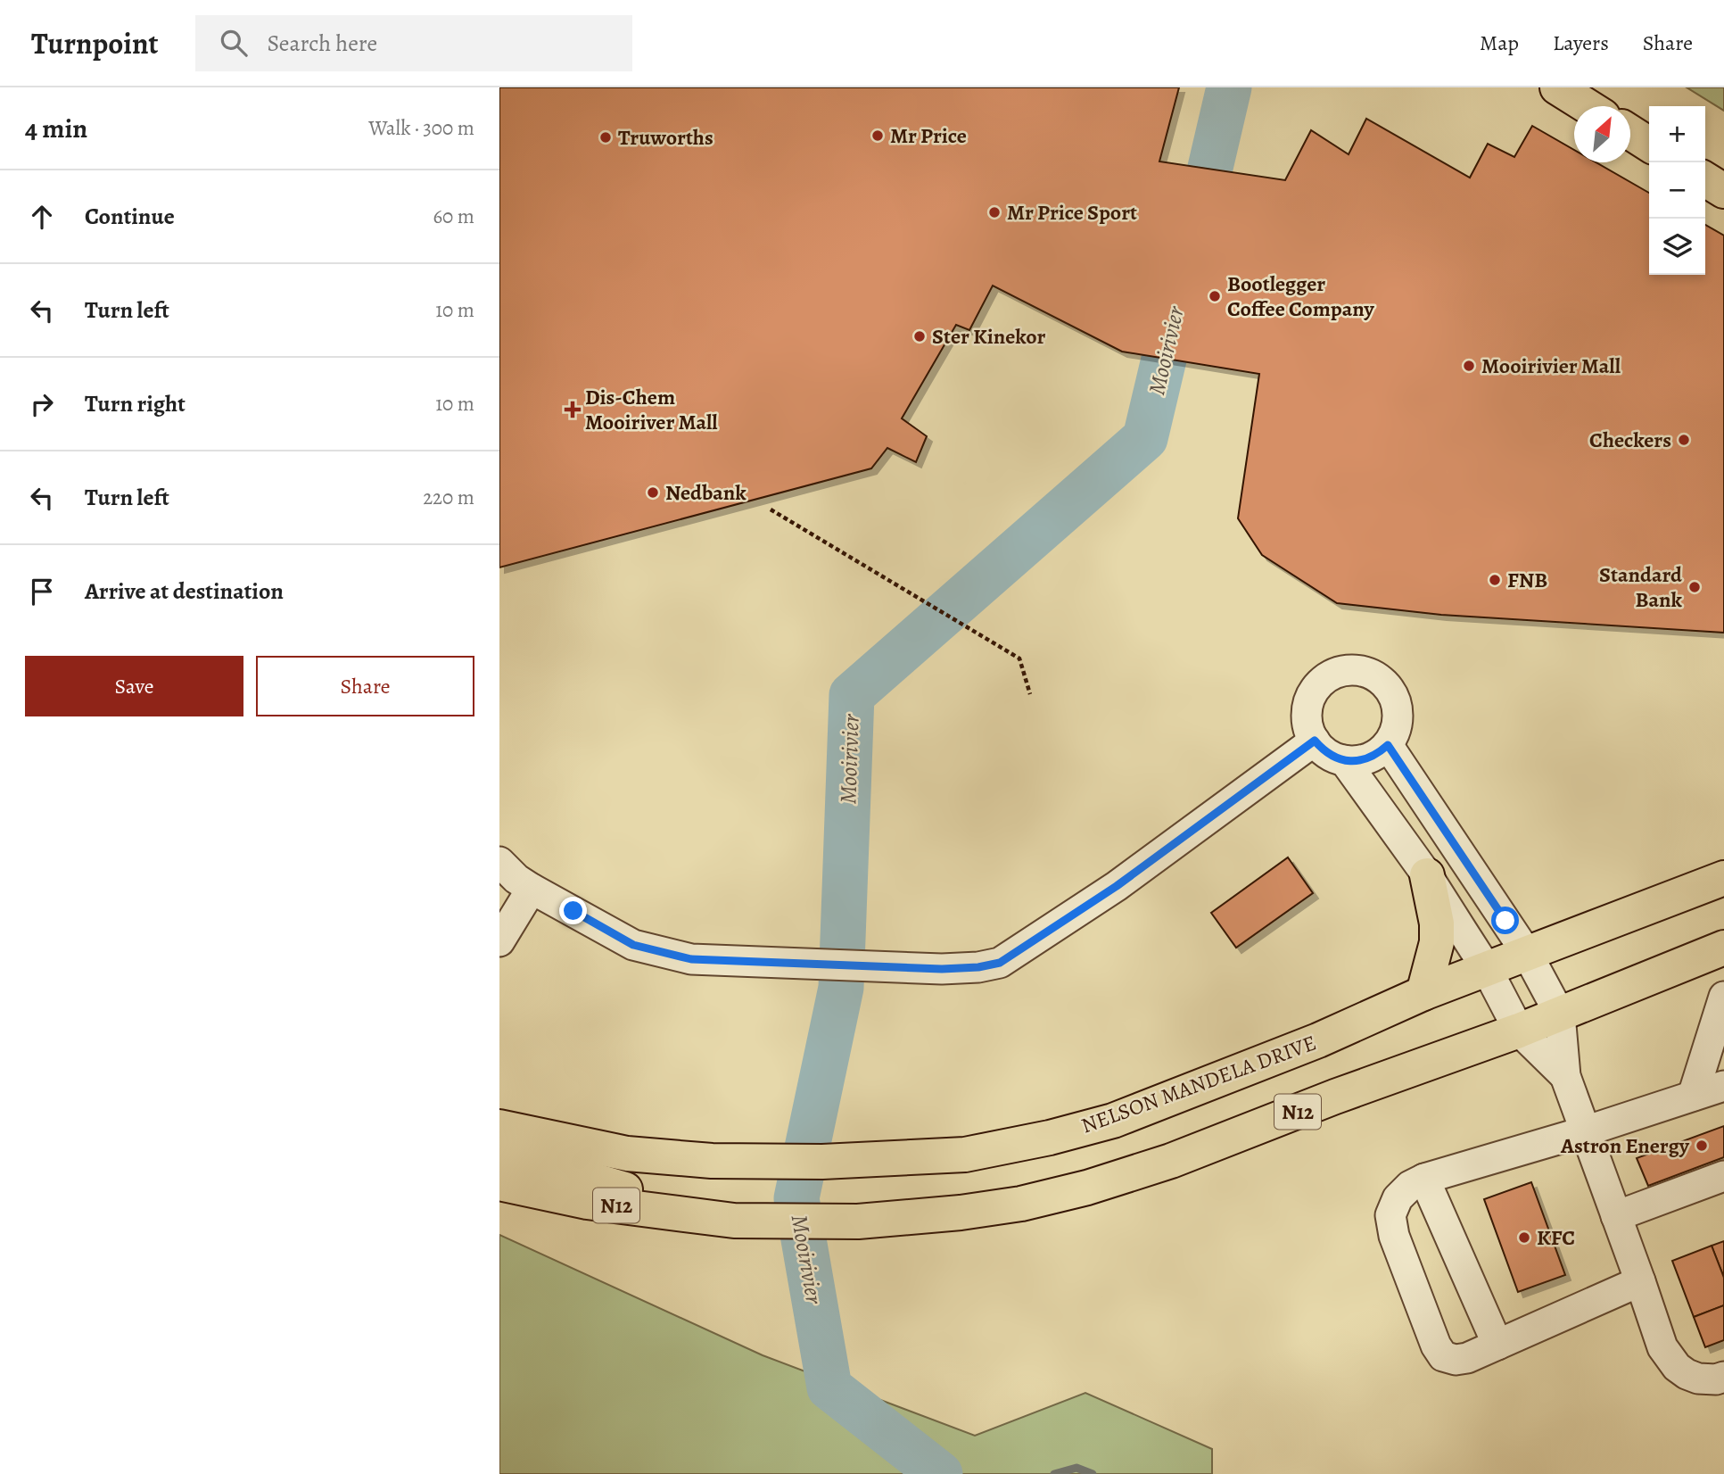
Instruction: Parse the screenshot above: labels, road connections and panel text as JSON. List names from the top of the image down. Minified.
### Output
{"streets":{"main road":["NELSON MANDELA DRIVE","N12"]},"water":["Mooirivier"],"places":{"other":["Mr Price","Truworths","Mr Price Sport","Bootlegger Coffee Company","Ster Kinekor","Mooirivier Mall","Checkers","Nedbank","FNB","Standard Bank","Astron Energy","KFC"],"health":["Dis-Chem Mooiriver Mall"]},"north":"top right","page":{"header":"Turnpoint","search":"Search here","nav":["Map","Layers","Share"],"heading":["4 min","Walk · 300 m"],"map_buttons":["+","−"],"list":[["Continue","60 m"],["Turn left","10 m"],["Turn right","10 m"],["Turn left","220 m"],"Arrive at destination"],"buttons":["Save","Share"]}}
